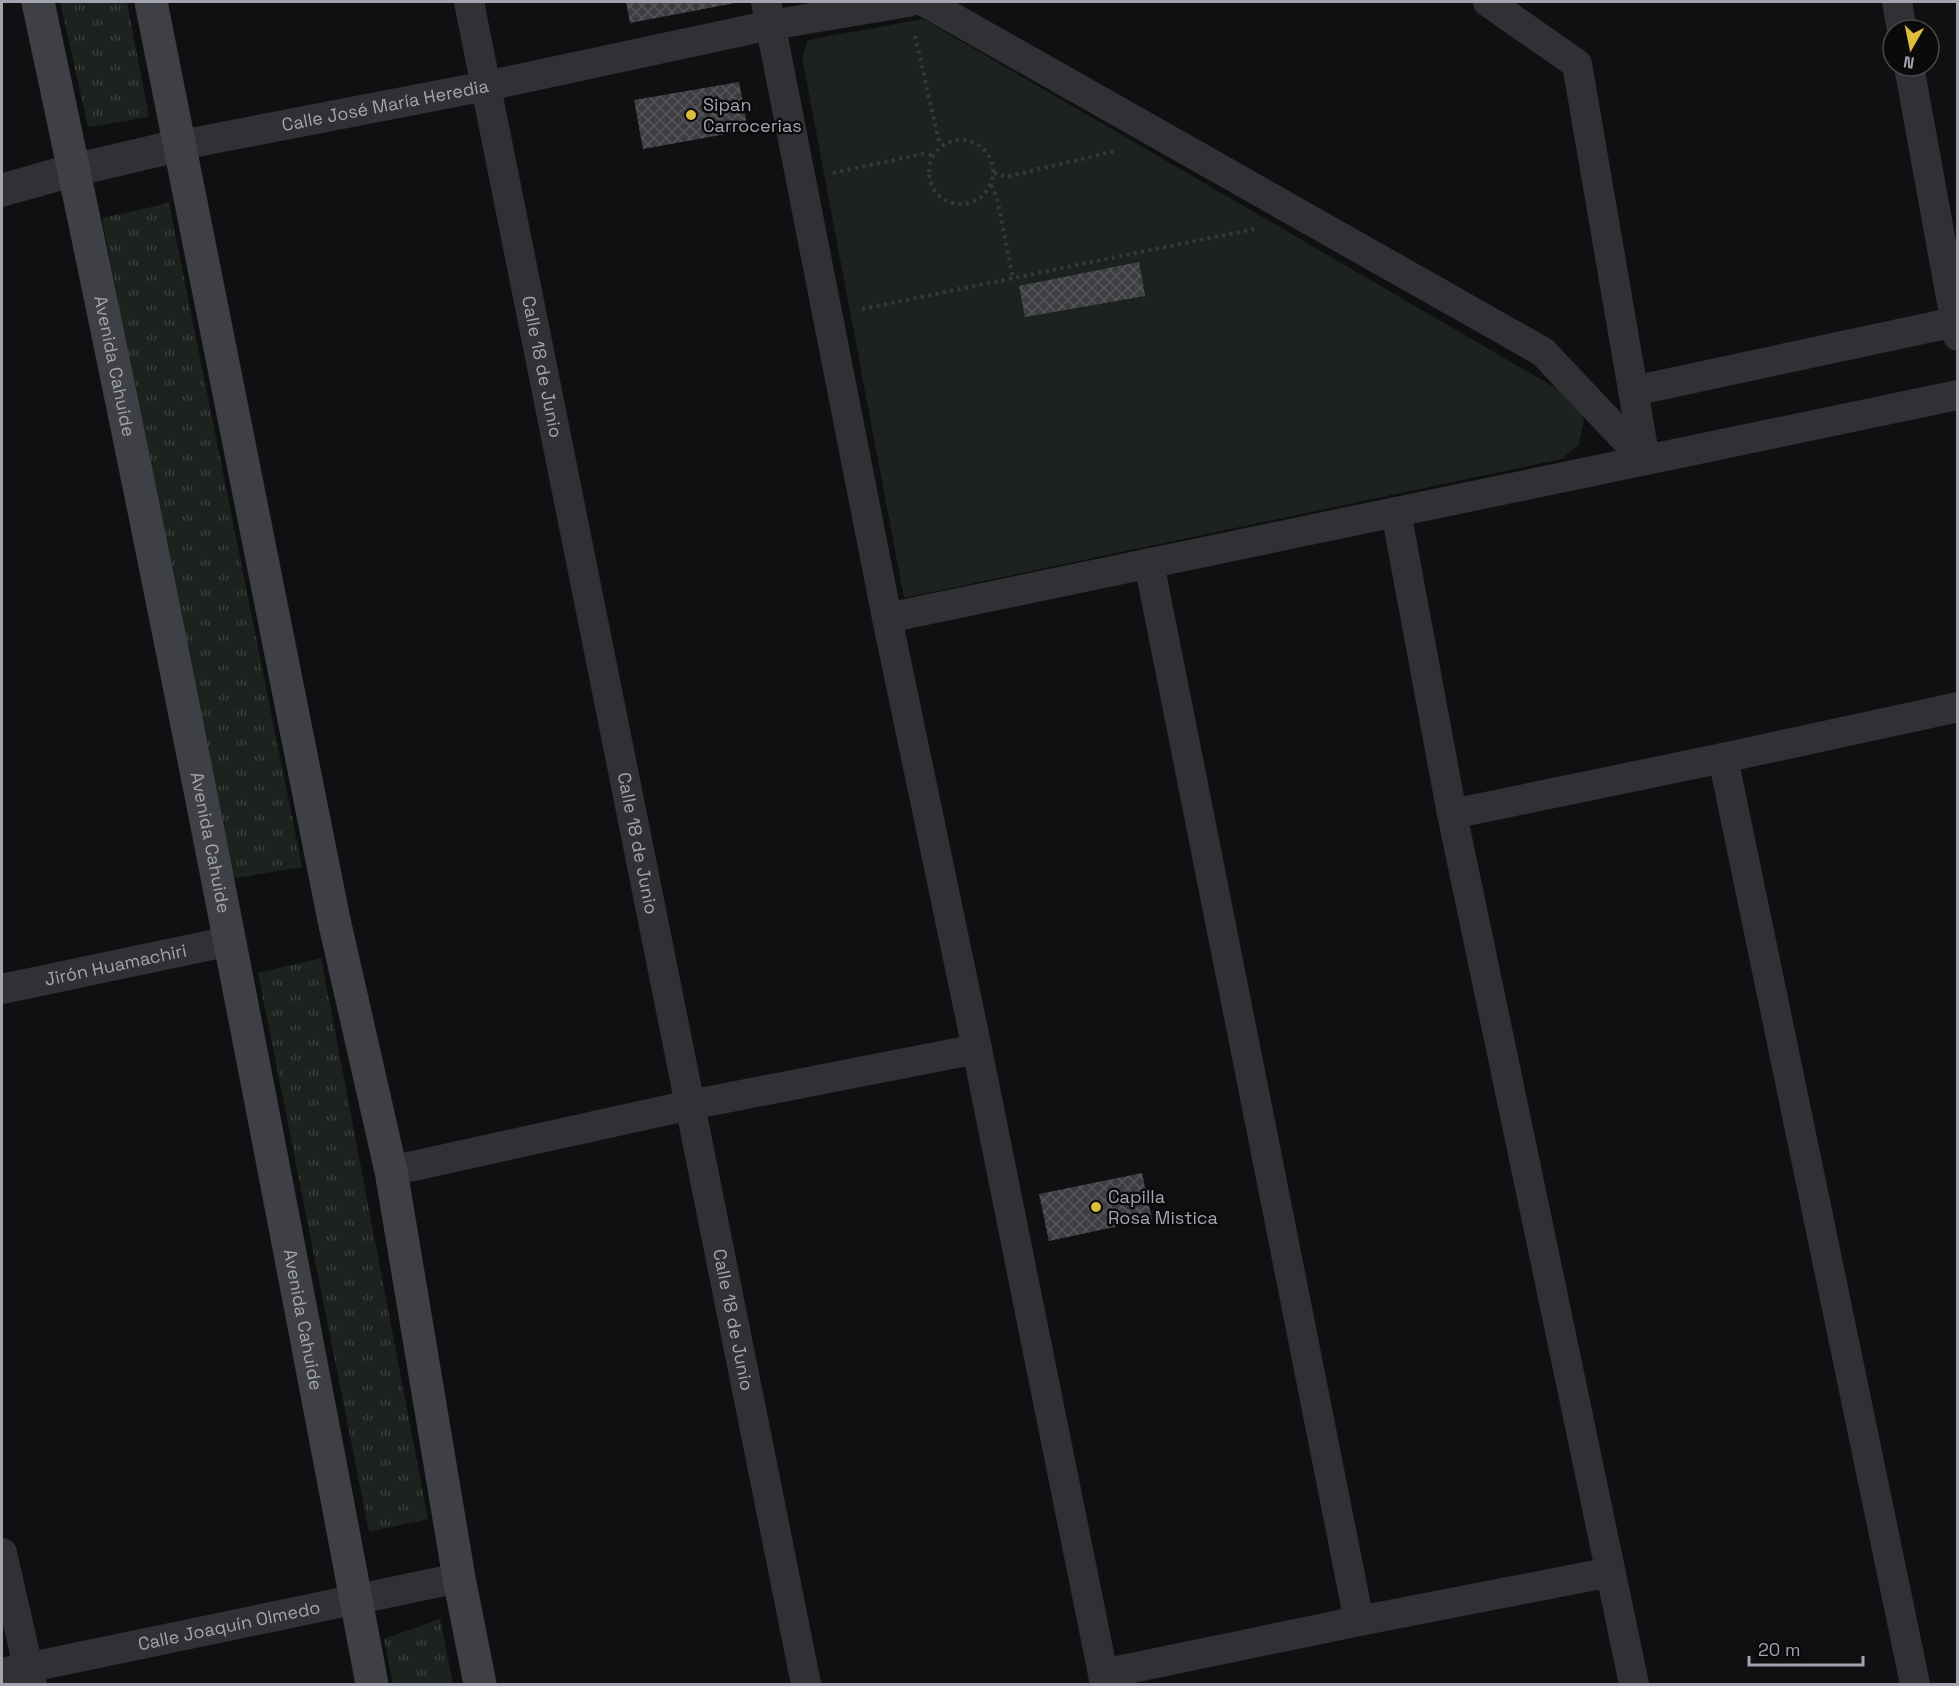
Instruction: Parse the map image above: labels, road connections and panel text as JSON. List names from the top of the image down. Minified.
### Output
{"streets":{"main road":["Avenida Cahuide"],"street":["Calle José María Heredia","Calle 18 de Junio","Jirón Huamachiri","Calle Joaquín Olmedo"]},"crossings":[["Calle José María Heredia","Avenida Cahuide"],["Calle José María Heredia","Calle 18 de Junio"],["Avenida Cahuide","Jirón Huamachiri"],["Avenida Cahuide","Calle Joaquín Olmedo"]],"places":["Sipan Carrocerias","Capilla Rosa Mistica"],"scale_bar":"20 m","north":"bottom"}
